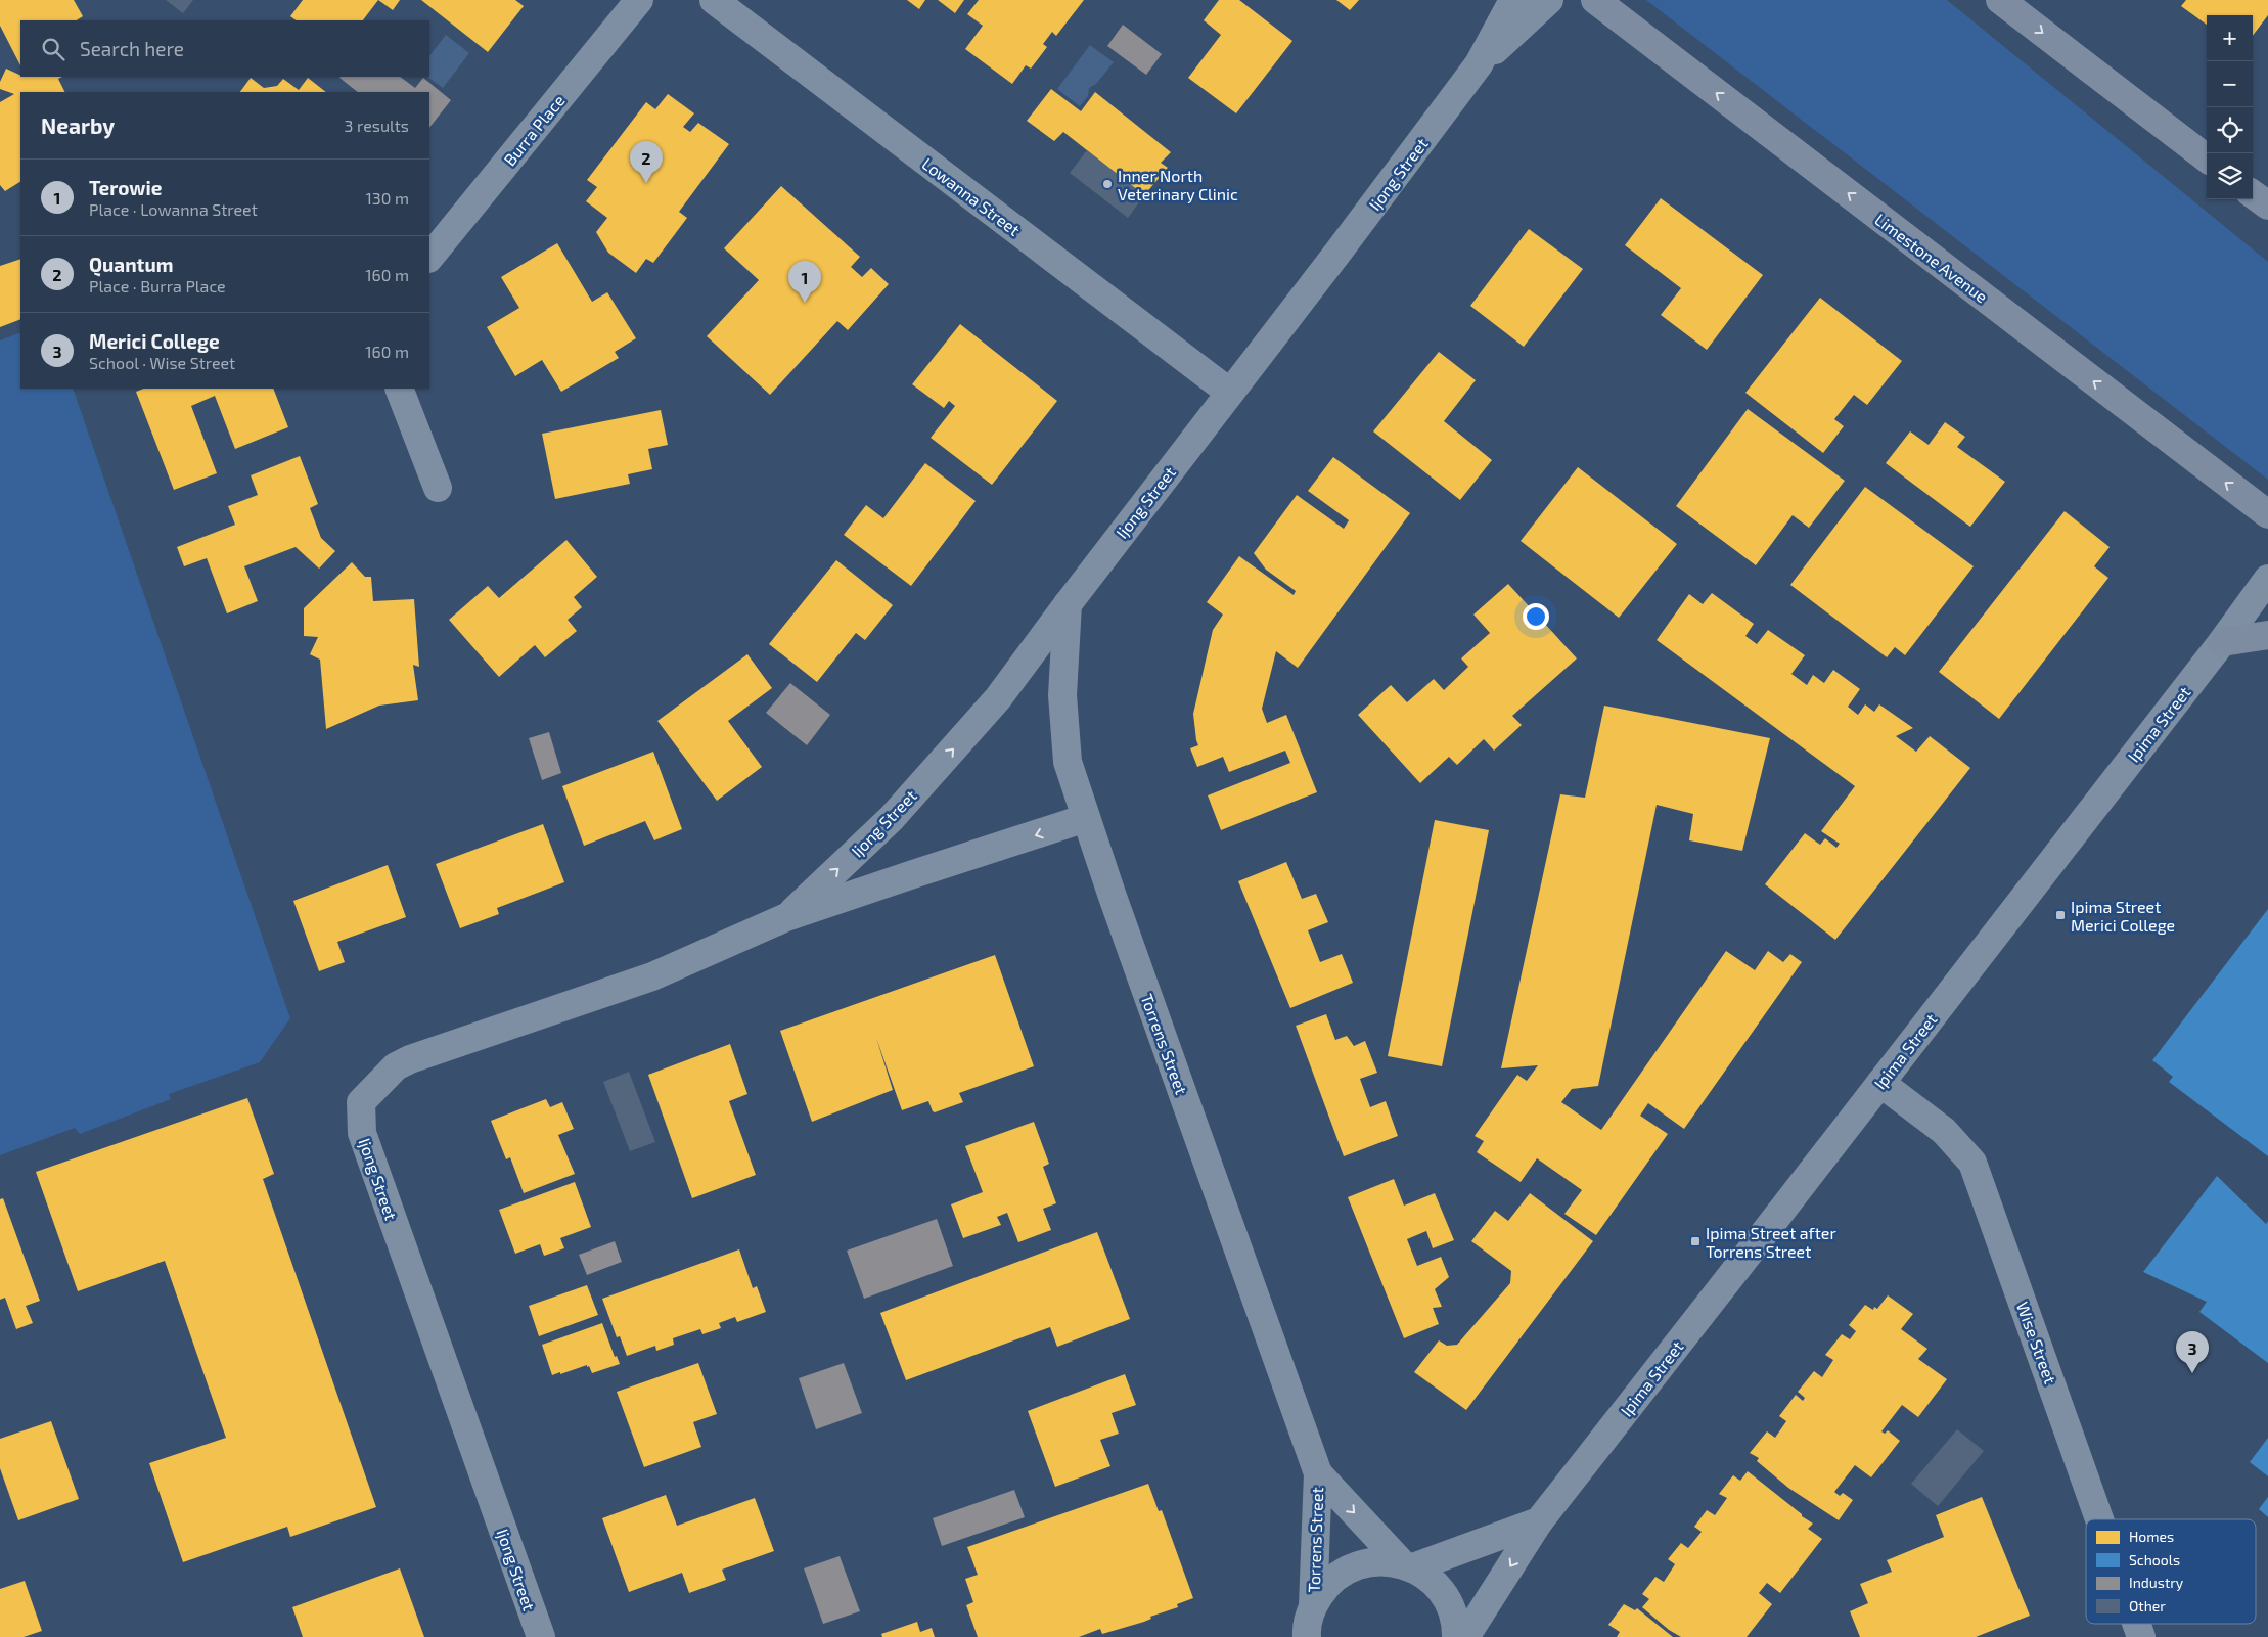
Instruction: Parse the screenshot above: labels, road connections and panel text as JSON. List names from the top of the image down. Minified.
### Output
{"streets":{"main road":["Limestone Avenue"],"street":["Burra Place","Ijong Street","Lowanna Street","Ipima Street","Torrens Street","Wise Street"]},"crossings":[["Ijong Street","Lowanna Street"],["Ijong Street","Torrens Street"],["Ipima Street","Wise Street"]],"places":{"other":["Inner North Veterinary Clinic"],"transit":["Ipima Street Merici College","Ipima Street after Torrens Street"]},"legend":["Homes","Schools","Industry","Other"],"page":{"map_buttons":["+","−"],"search":"Search here","heading":["Nearby","3 results"],"pins":["2","1","3"],"list":[{"mark":"1","name":"Terowie","note":"Place · Lowanna Street","value":"130 m"},{"mark":"2","name":"Quantum","note":"Place · Burra Place","value":"160 m"},{"mark":"3","name":"Merici College","note":"School · Wise Street","value":"160 m"}]}}
